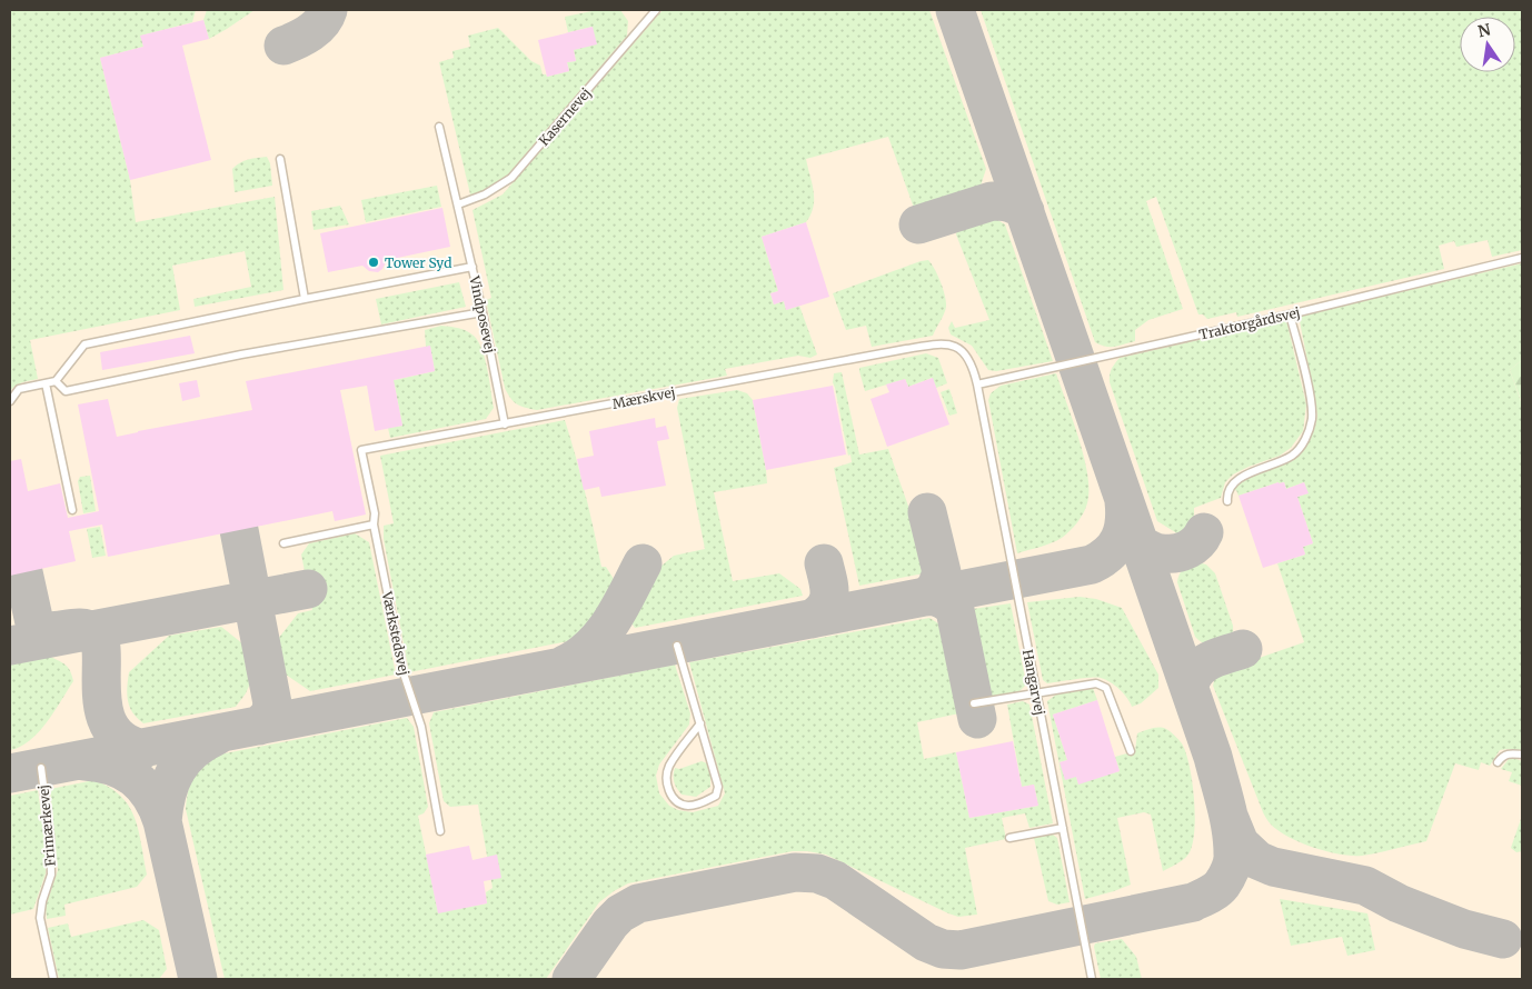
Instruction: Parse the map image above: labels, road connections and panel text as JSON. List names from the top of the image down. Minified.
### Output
{"streets":{"lane":["Kasernevej","Vindposevej","Traktorgårdsvej","Mærskvej","Værkstedsvej","Hangarvej","Frimærkevej"]},"crossings":[["Kasernevej","Vindposevej"],["Vindposevej","Mærskvej"],["Traktorgårdsvej","Mærskvej"],["Traktorgårdsvej","Hangarvej"],["Mærskvej","Værkstedsvej"],["Mærskvej","Hangarvej"]],"places":["Tower Syd"],"north":"top"}
